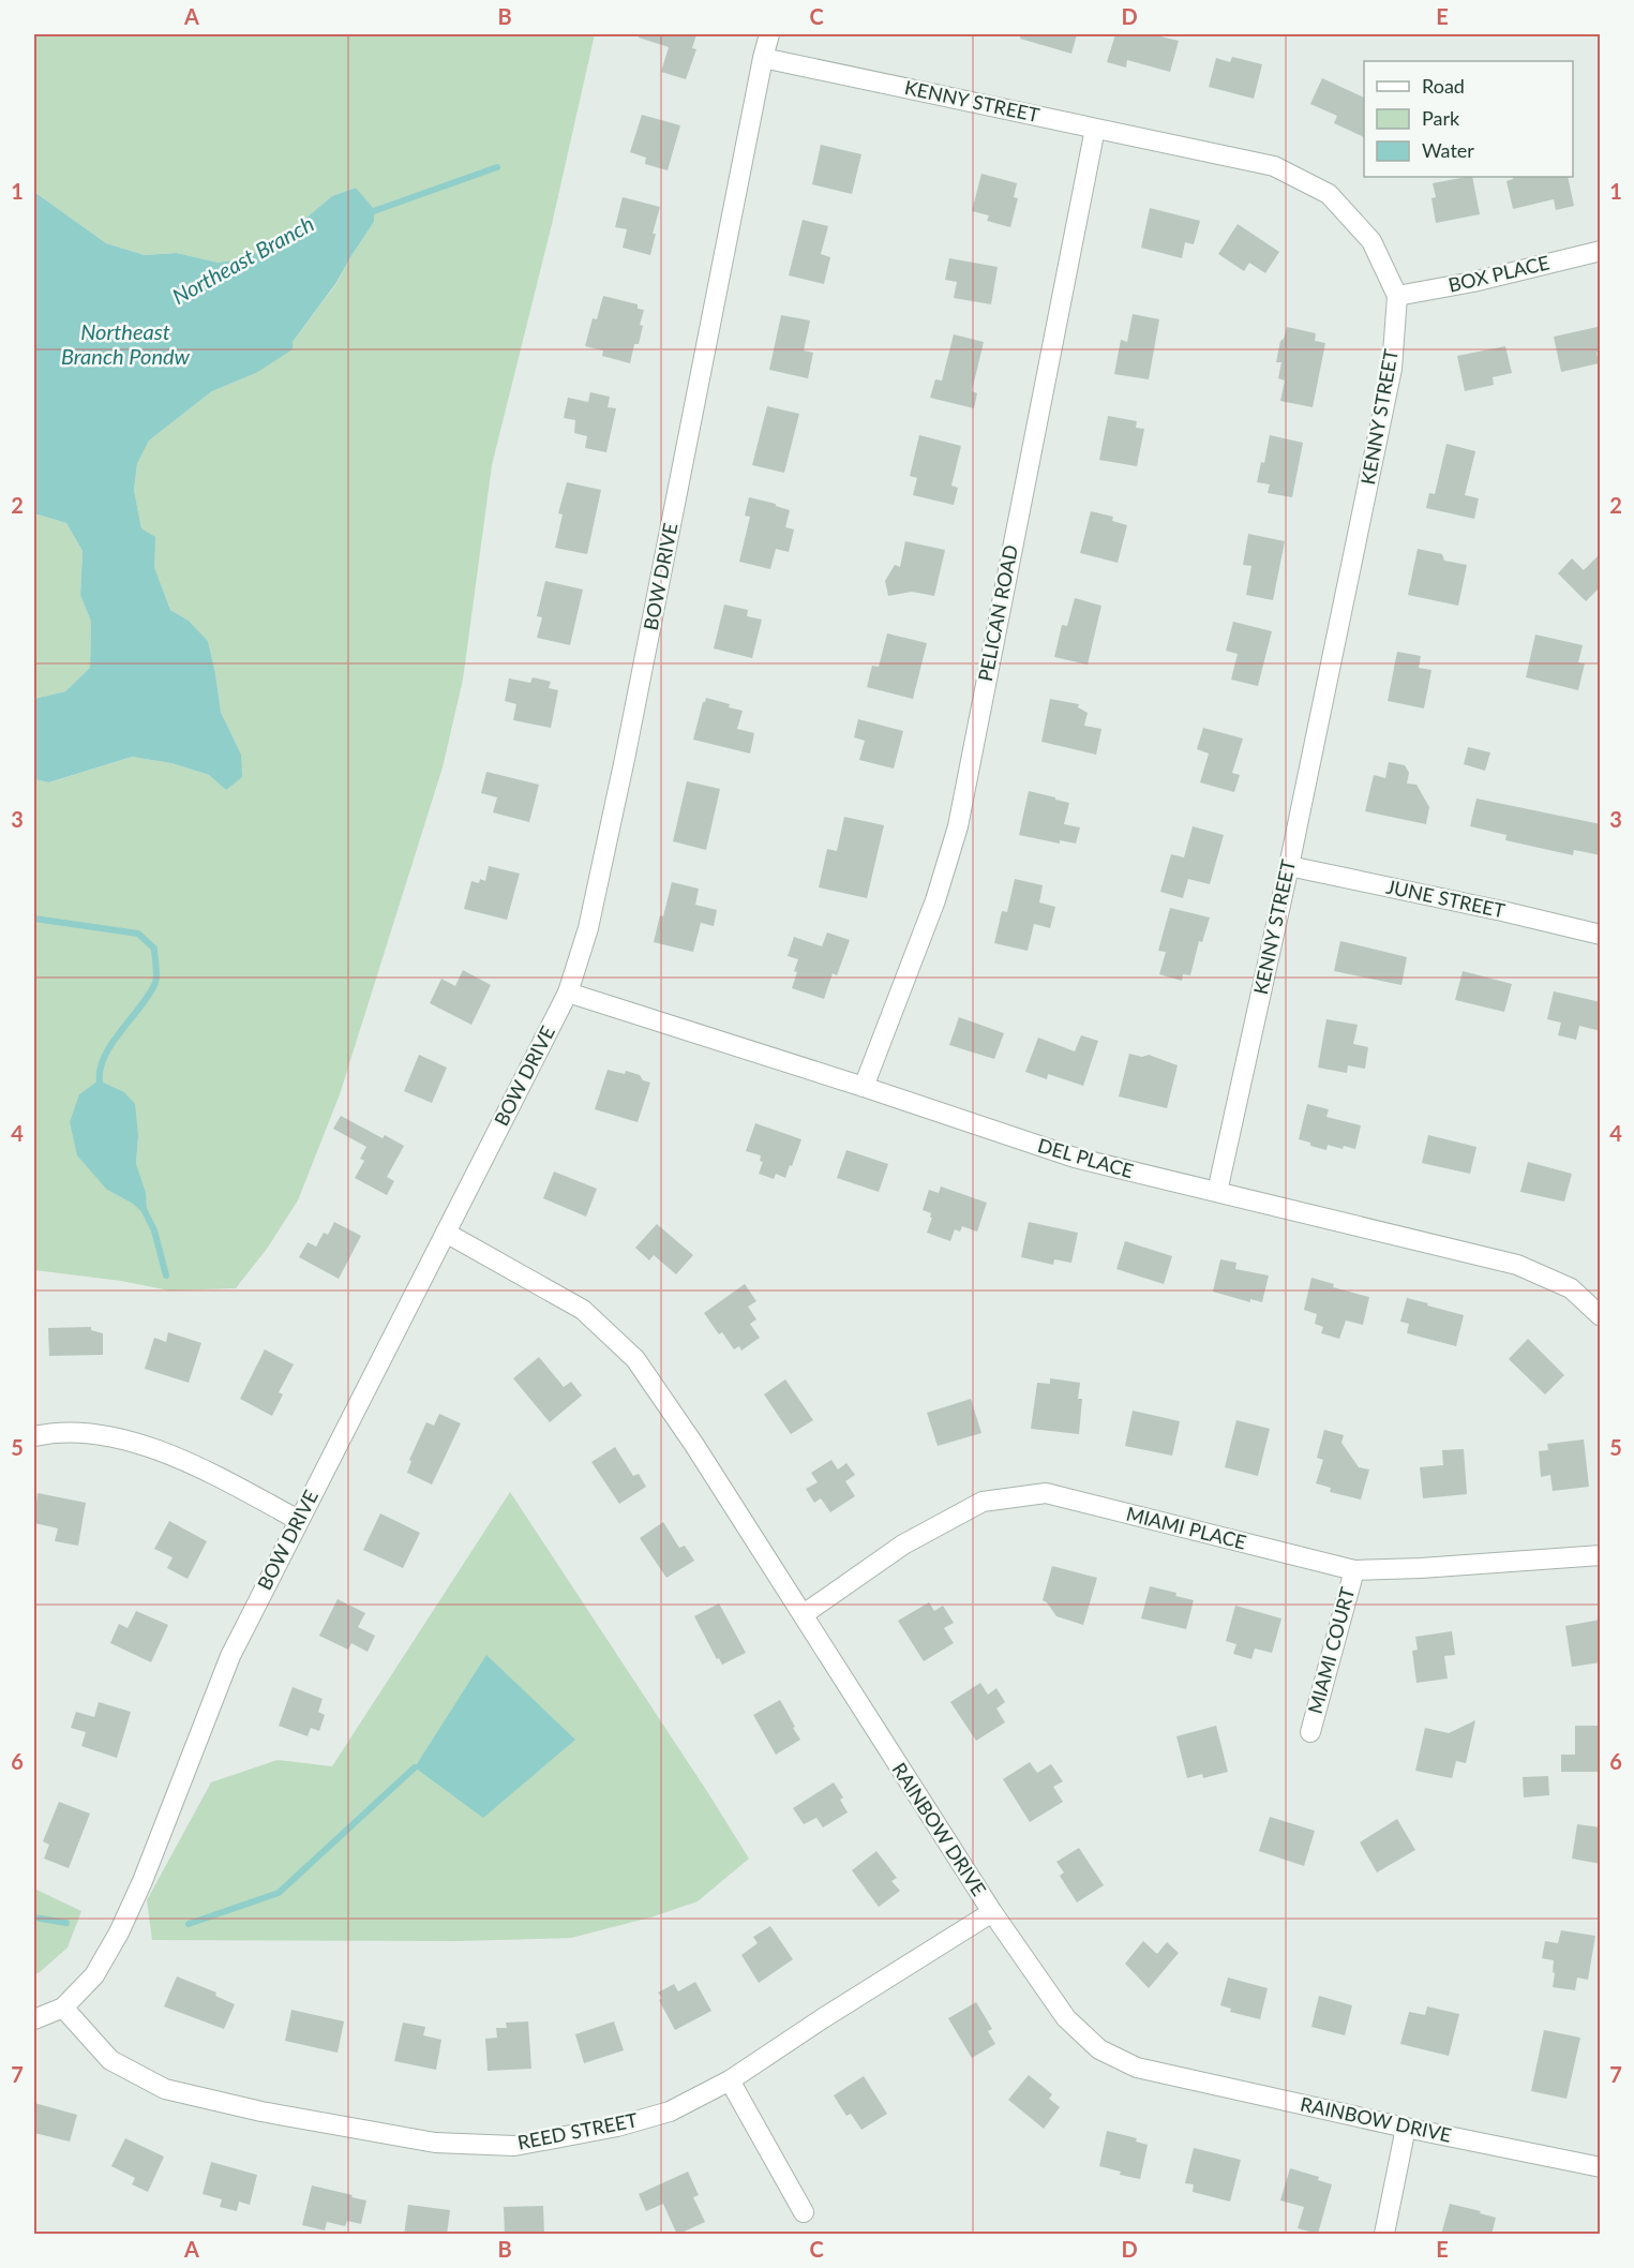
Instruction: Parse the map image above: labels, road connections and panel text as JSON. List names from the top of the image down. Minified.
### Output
{"streets":{"street":["KENNY STREET","BOX PLACE","BOW DRIVE","PELICAN ROAD","JUNE STREET","DEL PLACE","MIAMI PLACE","MIAMI COURT","RAINBOW DRIVE","REED STREET"]},"crossings":[["KENNY STREET","BOX PLACE"],["KENNY STREET","BOW DRIVE"],["KENNY STREET","PELICAN ROAD"],["KENNY STREET","JUNE STREET"],["KENNY STREET","DEL PLACE"],["BOW DRIVE","DEL PLACE"],["BOW DRIVE","RAINBOW DRIVE"],["BOW DRIVE","REED STREET"],["PELICAN ROAD","DEL PLACE"],["MIAMI PLACE","MIAMI COURT"],["MIAMI PLACE","RAINBOW DRIVE"],["RAINBOW DRIVE","REED STREET"]],"water":["Northeast Branch","Northeast Branch Pondw"],"legend":["Road","Park","Water"],"grid":{"columns":["A","B","C","D","E"],"rows":["1","2","3","4","5","6","7"]}}
